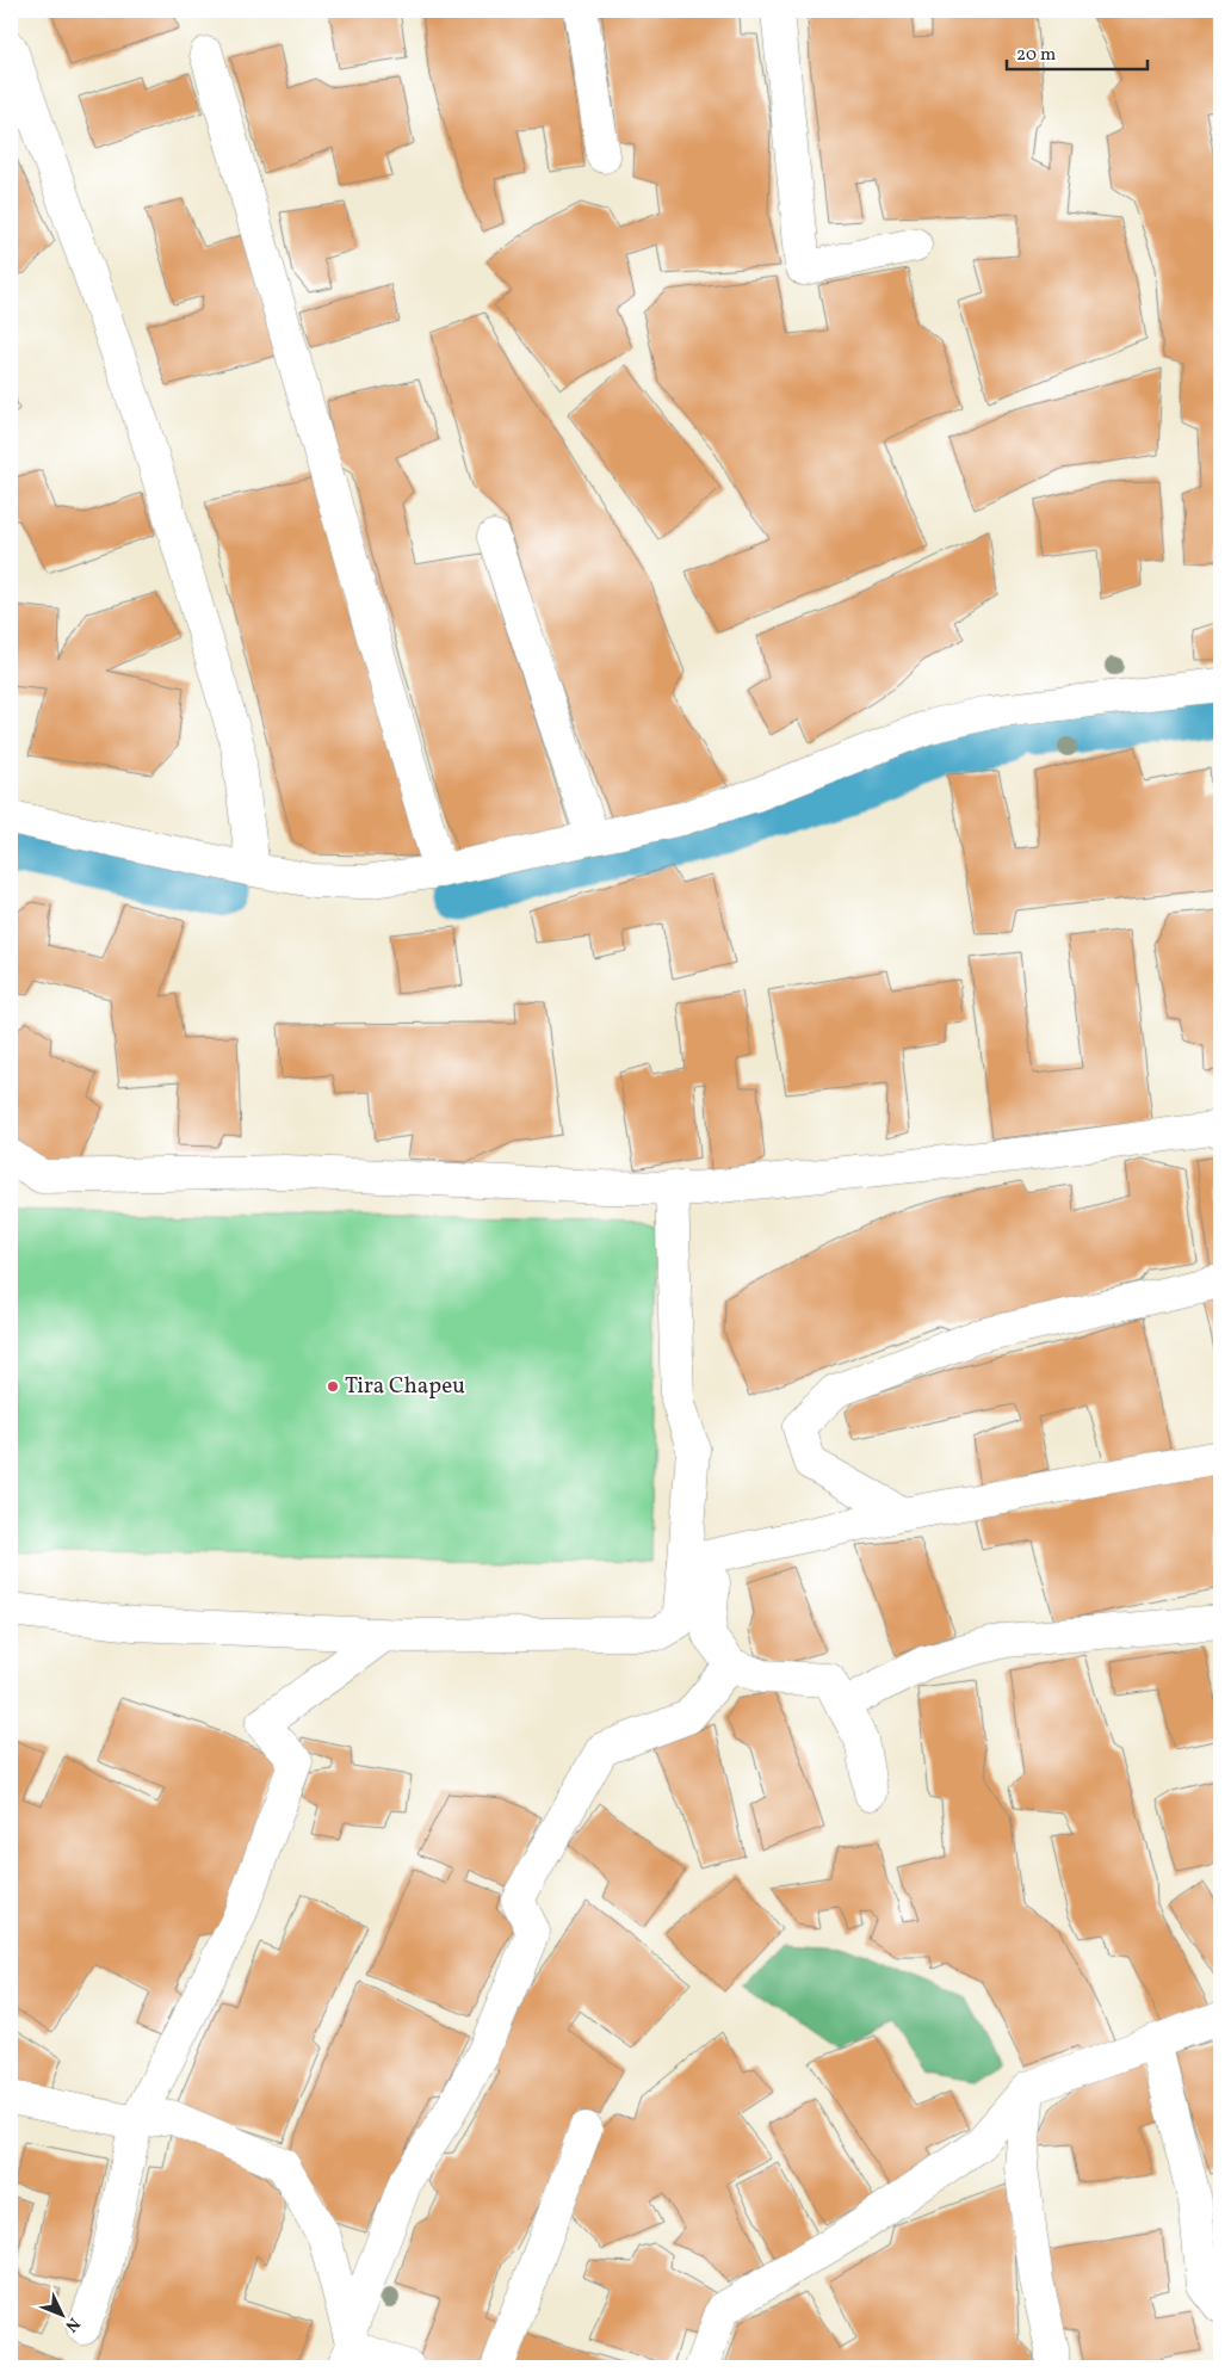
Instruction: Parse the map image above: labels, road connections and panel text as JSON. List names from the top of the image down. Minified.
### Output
{"places":["Tira Chapeu"],"scale_bar":"20 m","north":"bottom right"}
